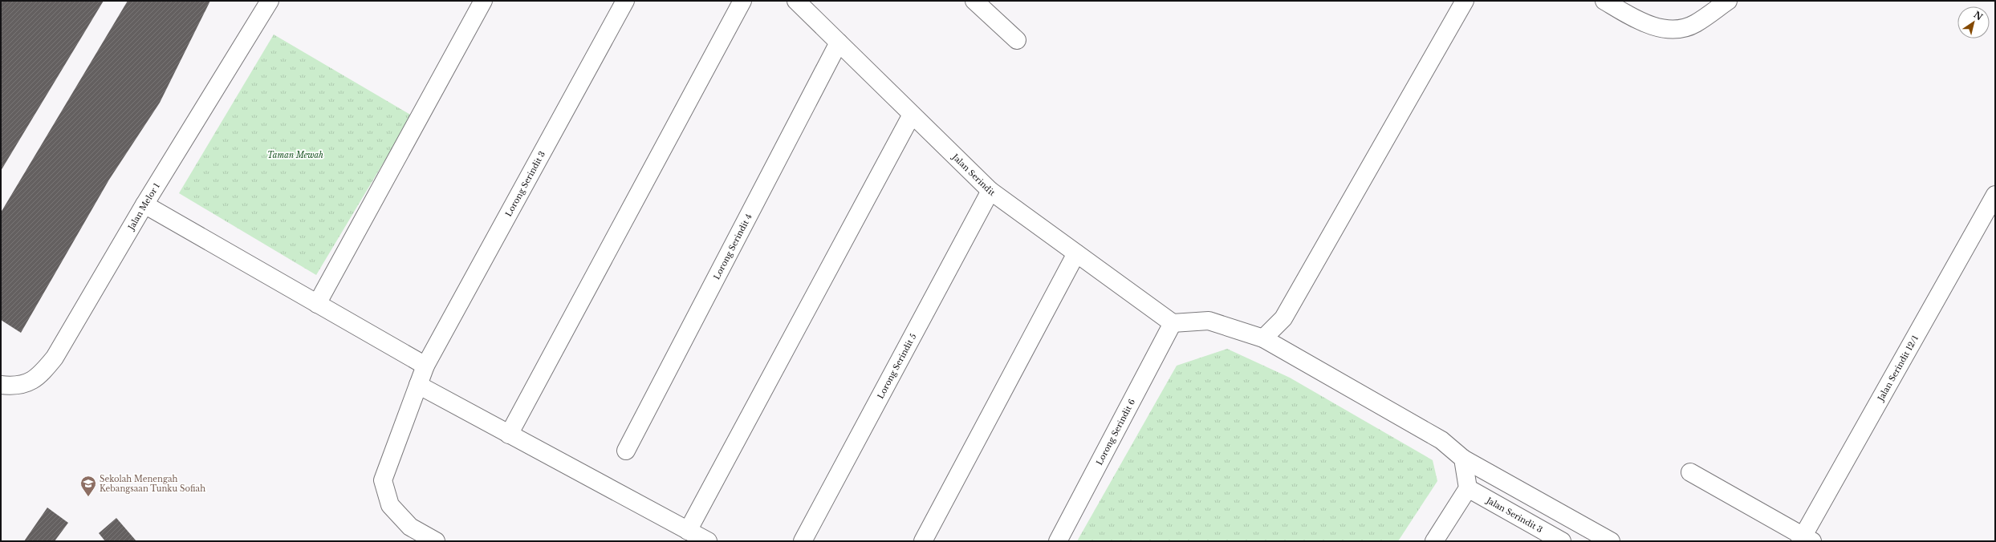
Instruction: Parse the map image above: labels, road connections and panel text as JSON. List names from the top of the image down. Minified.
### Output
{"streets":{"street":["Jalan Serindit","Lorong Serindit 3","Jalan Melor 1","Lorong Serindit 4","Lorong Serindit 5","Jalan Serindit 12/1","Lorong Serindit 6","Jalan Serindit 3"]},"crossings":[["Jalan Serindit","Lorong Serindit 4"],["Jalan Serindit","Lorong Serindit 5"],["Jalan Serindit","Lorong Serindit 6"]],"parks":["Taman Mewah"],"places":{"school or university":["Sekolah Menengah Kebangsaan Tunku Sofiah"]},"north":"top right"}
